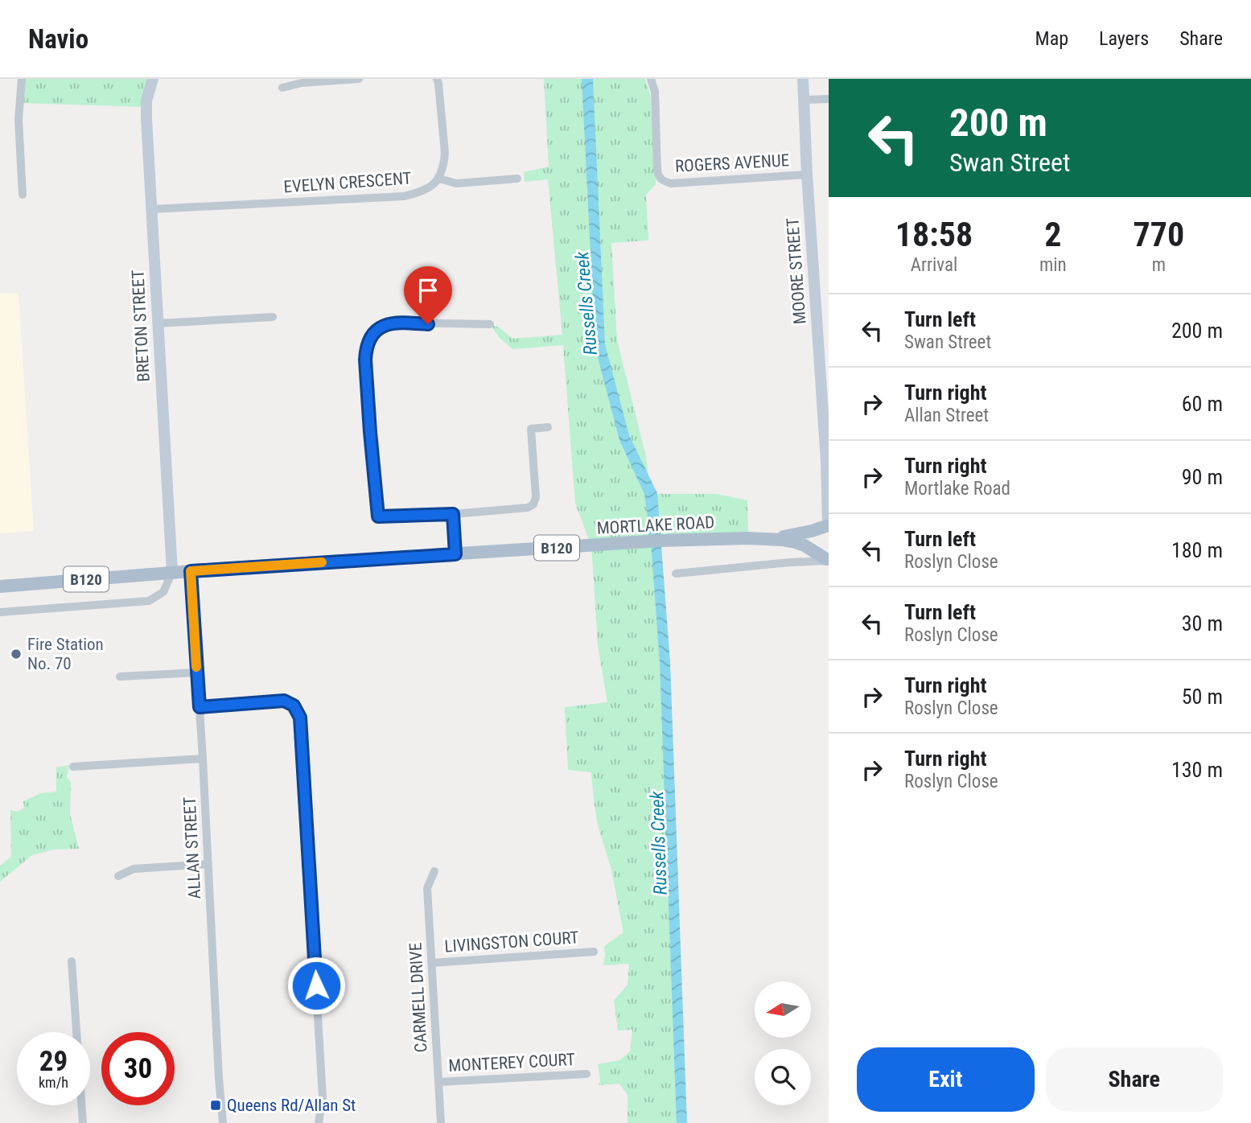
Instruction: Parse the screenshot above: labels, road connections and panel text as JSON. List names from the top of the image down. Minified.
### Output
{"streets":{"main road":["MORTLAKE ROAD","B120"],"street":["ROGERS AVENUE","EVELYN CRESCENT","MOORE STREET","BRETON STREET","ALLAN STREET","LIVINGSTON COURT","CARMELL DRIVE","MONTEREY COURT"]},"crossings":[["ROGERS AVENUE","MOORE STREET"],["EVELYN CRESCENT","BRETON STREET"],["MOORE STREET","MORTLAKE ROAD"],["BRETON STREET","MORTLAKE ROAD"],["MORTLAKE ROAD","ALLAN STREET"],["LIVINGSTON COURT","CARMELL DRIVE"],["CARMELL DRIVE","MONTEREY COURT"]],"water":["Russells Creek"],"places":{"other":["Fire Station No. 70"],"transit":["Queens Rd/Allan St"]},"north":"left","page":{"header":"Navio","nav":["Map","Layers","Share"],"turn":["200 m","Swan Street"],"eta":["18:58","Arrival","2","min","770","m"],"list":[{"name":"Turn left","note":"Swan Street","value":"200 m"},{"name":"Turn right","note":"Allan Street","value":"60 m"},{"name":"Turn right","note":"Mortlake Road","value":"90 m"},{"name":"Turn left","note":"Roslyn Close","value":"180 m"},{"name":"Turn left","note":"Roslyn Close","value":"30 m"},{"name":"Turn right","note":"Roslyn Close","value":"50 m"},{"name":"Turn right","note":"Roslyn Close","value":"130 m"}],"speed":"29 km/h","limit":"30","buttons":["Exit","Share"]}}
